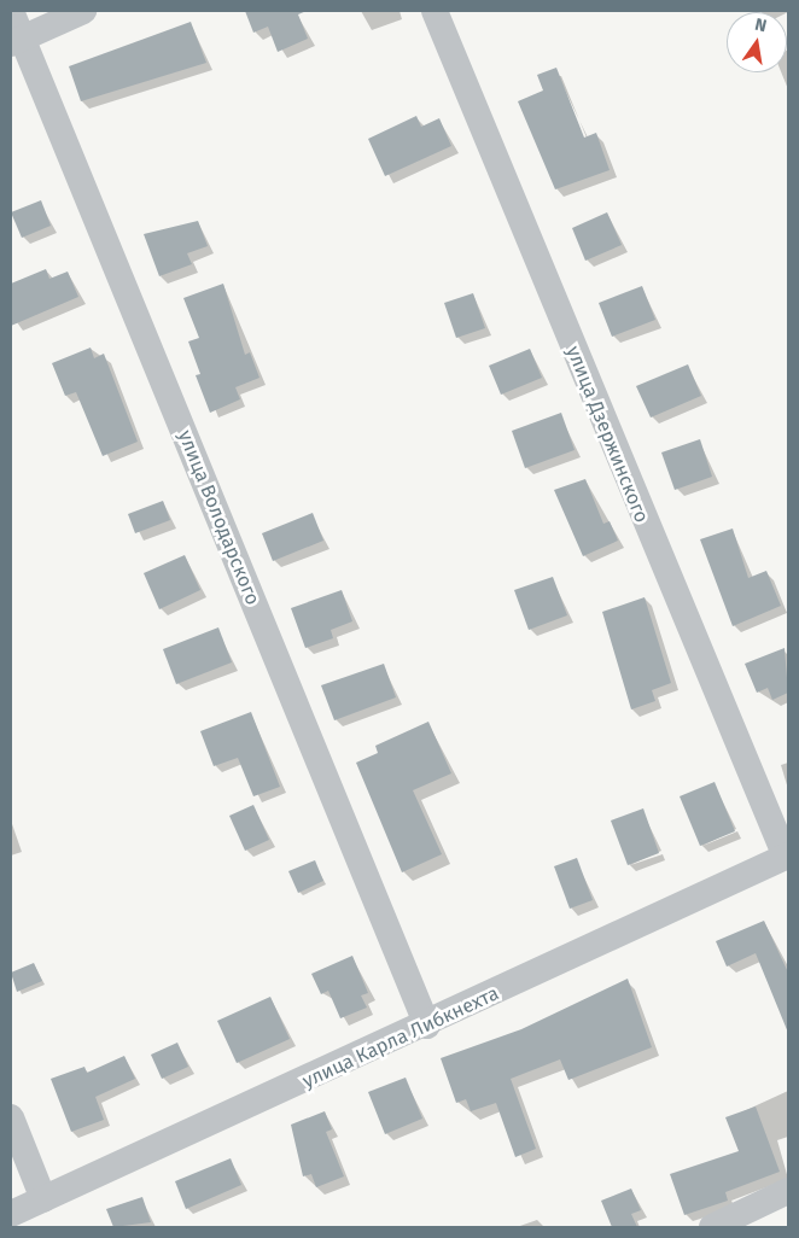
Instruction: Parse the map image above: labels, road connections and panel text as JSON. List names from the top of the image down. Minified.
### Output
{"streets":{"street":["улица Дзержинского","улица Володарского","улица Карла Либкнехта"]},"crossings":[["улица Дзержинского","улица Карла Либкнехта"],["улица Володарского","улица Карла Либкнехта"]],"north":"top"}
